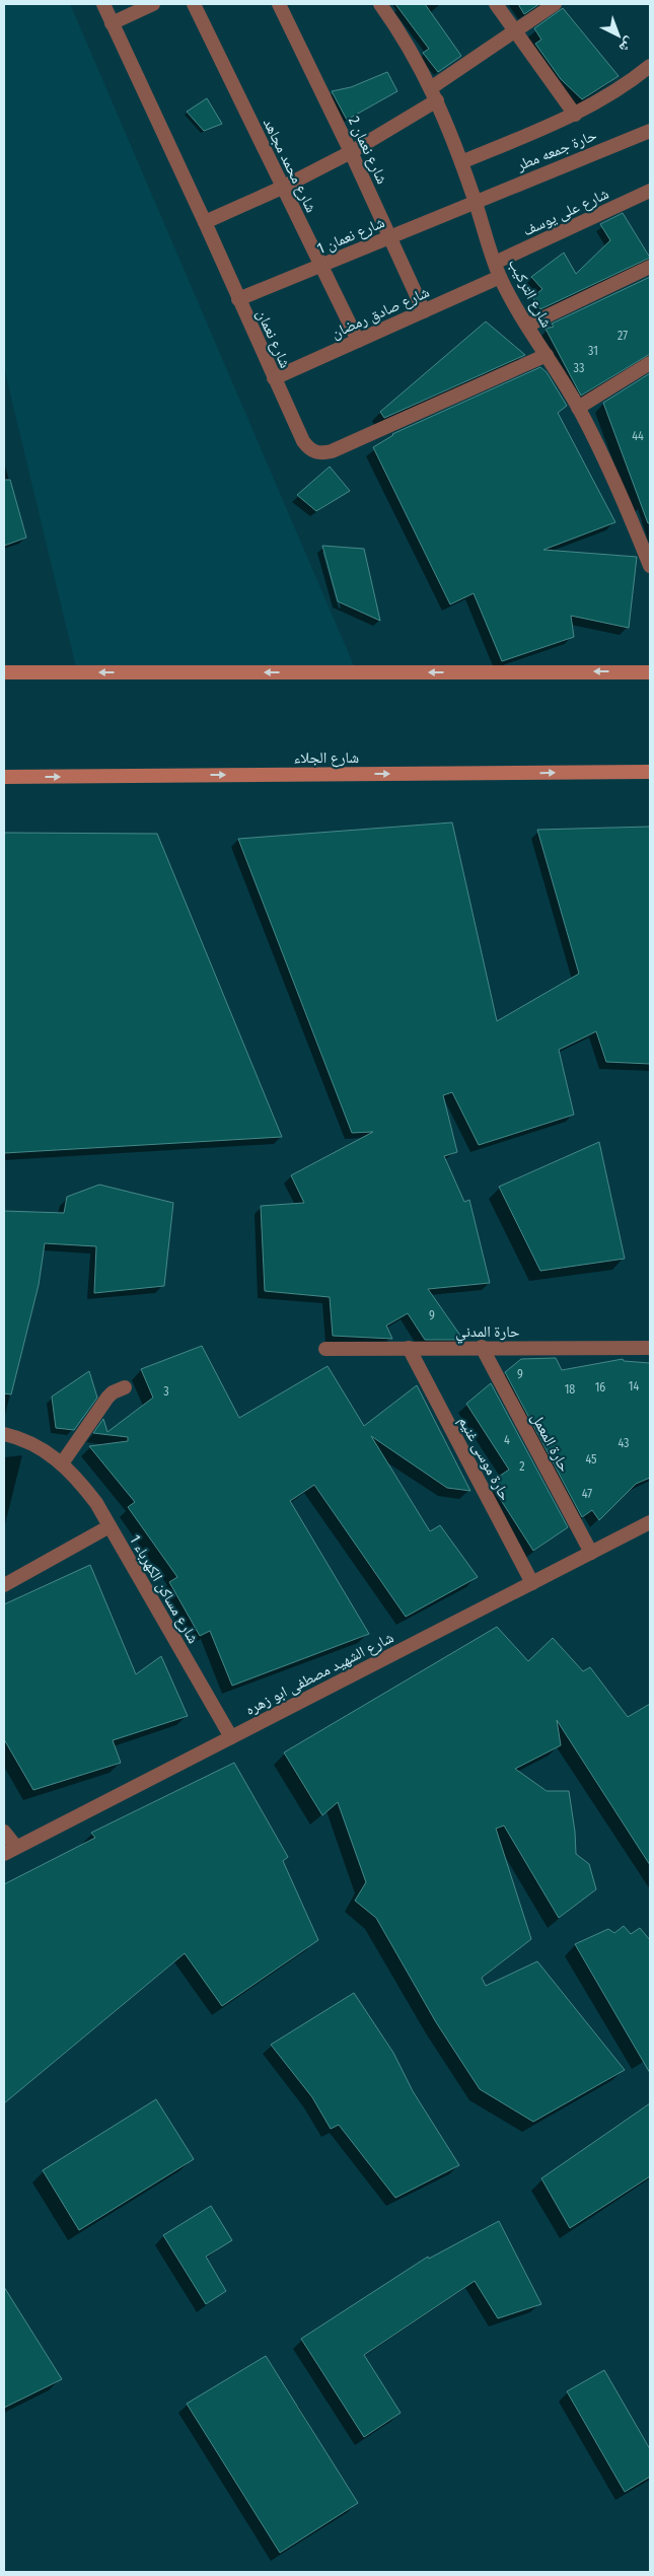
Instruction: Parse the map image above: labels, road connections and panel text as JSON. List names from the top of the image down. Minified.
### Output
{"streets":{"main road":["شارع الجلاء"],"street":["شارع نعمان 2","حارة جمعه مطر","شارع محمد مجاهد","شارع على يوسف","شارع نعمان 1","شارع التركيب","شارع صادق رمضان","شارع نعمان","حارة المدني","حارة المعمل","حارة موسى غنيم","شارع مساكن الكهرباء 1","شارع الشهيد مصطفى ابو زهره"]},"crossings":[["شارع نعمان 2","شارع نعمان 1"],["شارع نعمان 2","شارع صادق رمضان"],["حارة جمعه مطر","شارع نعمان 1"],["حارة جمعه مطر","شارع التركيب"],["شارع محمد مجاهد","شارع نعمان 1"],["شارع محمد مجاهد","شارع صادق رمضان"],["شارع على يوسف","شارع التركيب"],["شارع نعمان 1","شارع التركيب"],["شارع نعمان 1","شارع نعمان"],["شارع التركيب","شارع صادق رمضان"],["شارع التركيب","شارع نعمان"],["شارع صادق رمضان","شارع نعمان"],["حارة المدني","حارة المعمل"],["حارة المدني","حارة موسى غنيم"],["حارة المعمل","شارع الشهيد مصطفى ابو زهره"],["حارة موسى غنيم","شارع الشهيد مصطفى ابو زهره"],["شارع مساكن الكهرباء 1","شارع الشهيد مصطفى ابو زهره"]],"house_numbers":["27","31","33","44","9","9","14","16","18","3","4","43","45","2","47"],"north":"bottom right"}
